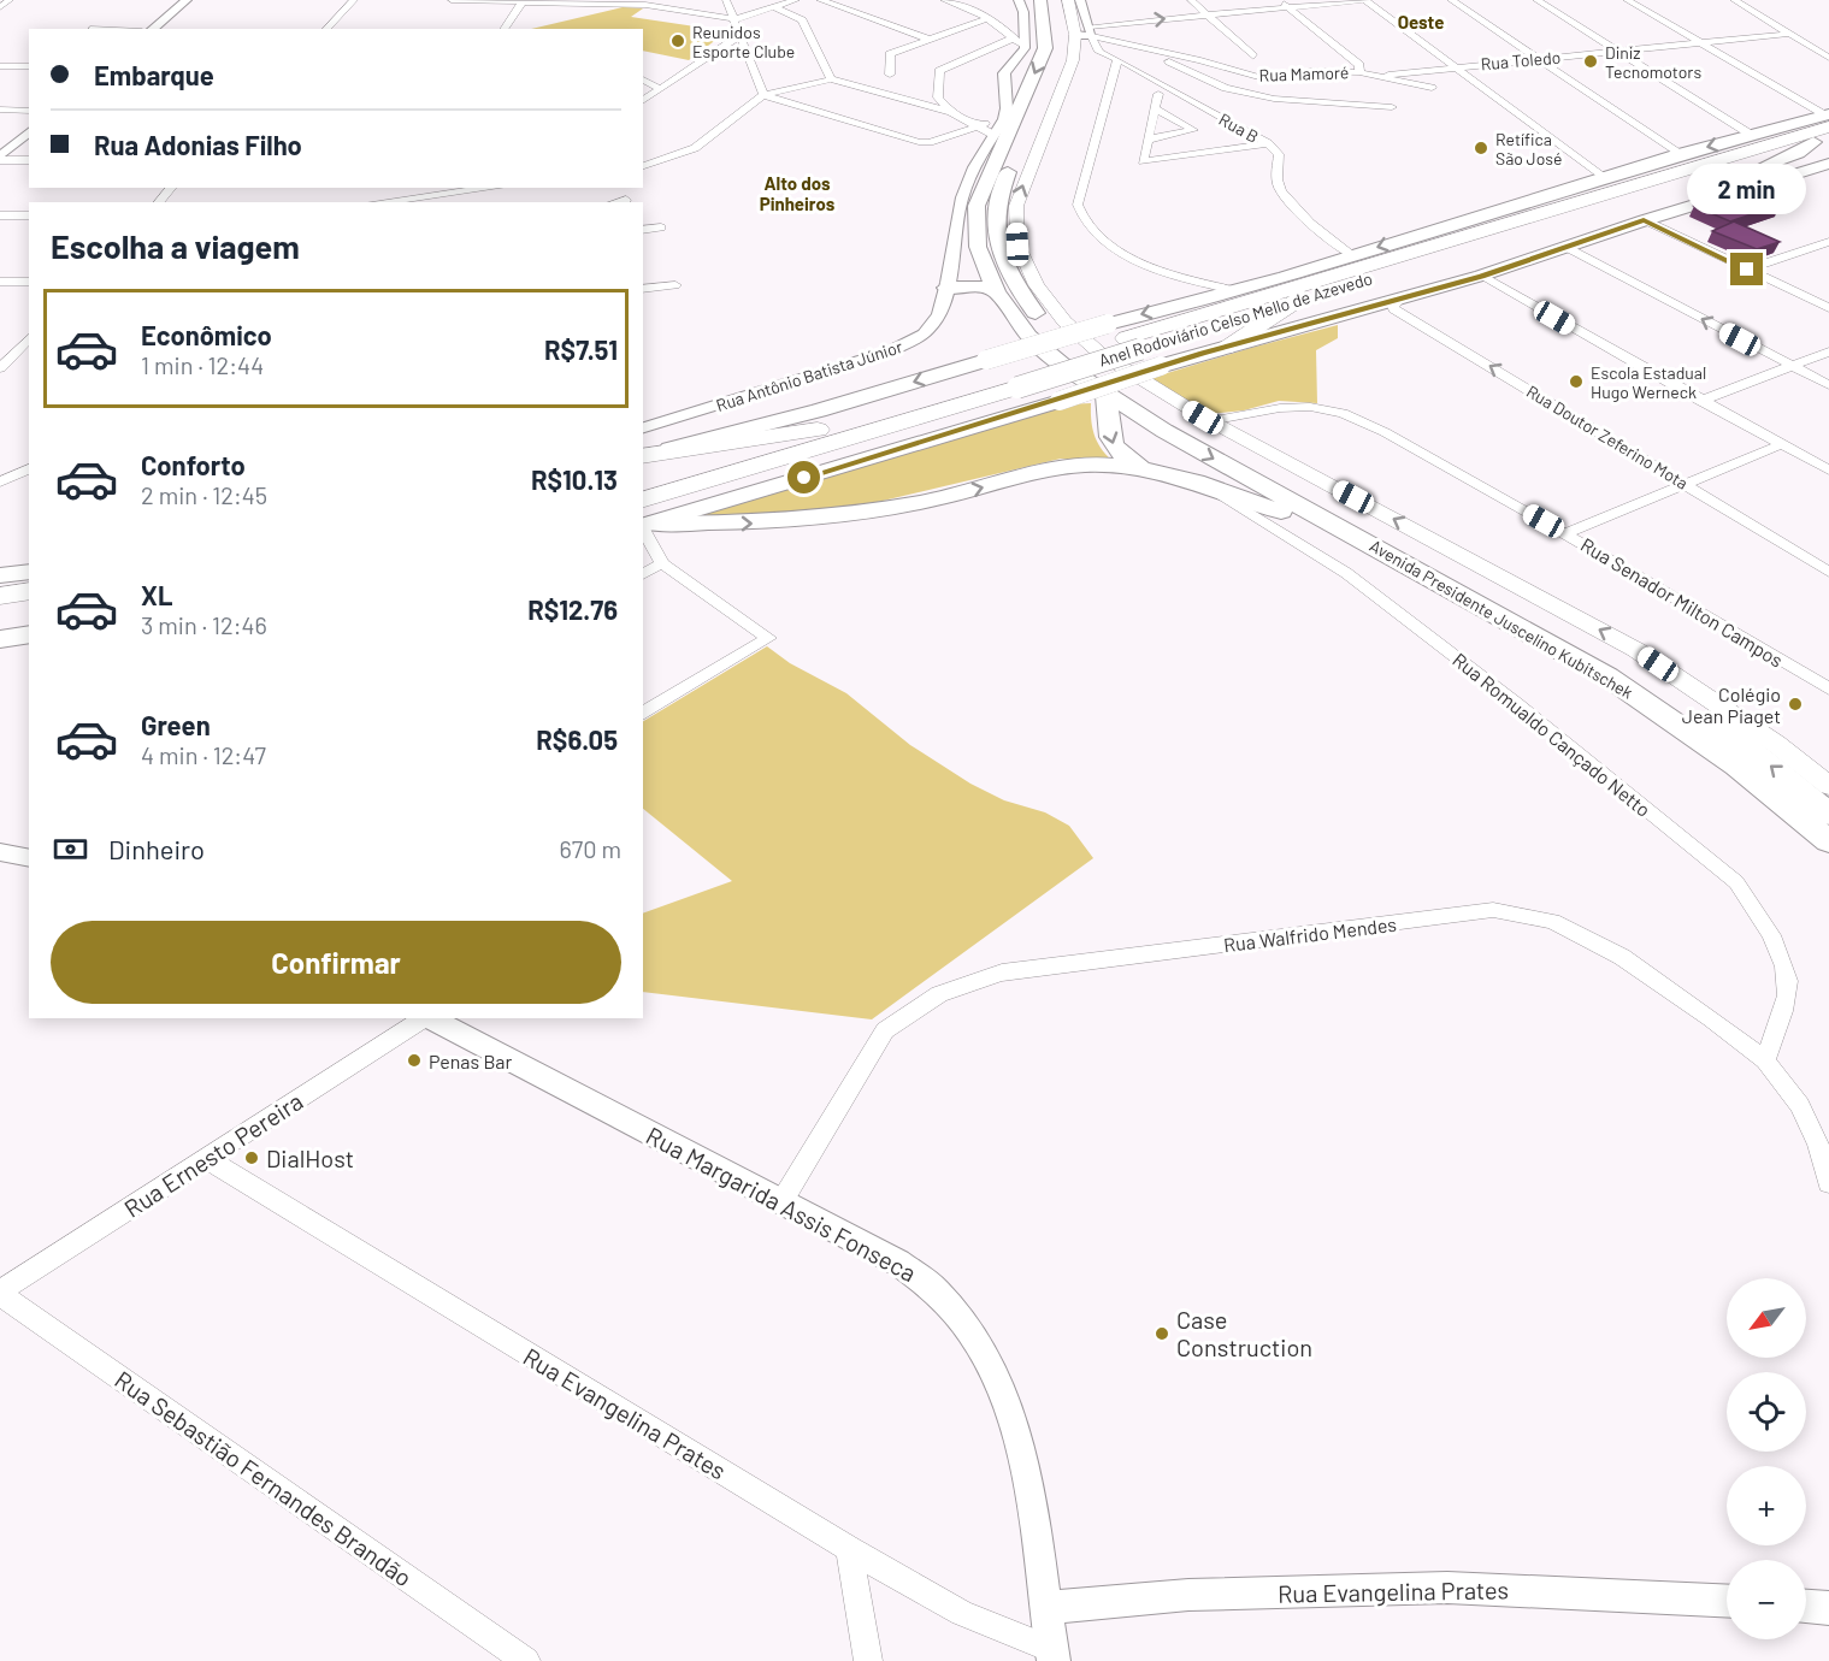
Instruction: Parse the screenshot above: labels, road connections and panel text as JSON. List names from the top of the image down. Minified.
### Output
{"streets":{"highway":["Anel Rodoviário Celso Mello de Azevedo"],"main road":["Avenida Presidente Juscelino Kubitschek"],"street":["Rua Toledo","Rua Mamoré","Rua B","Rua Antônio Batista Júnior","Rua Doutor Zeferino Mota","Rua Senador Milton Campos","Rua Romualdo Cançado Netto","Rua Walfrido Mendes","Rua Ernesto Pereira","Rua Margarida Assis Fonseca","Rua Evangelina Prates","Rua Sebastião Fernandes Brandão"]},"crossings":[["Rua Toledo","Rua Mamoré"],["Rua Mamoré","Rua B"],["Rua B","Anel Rodoviário Celso Mello de Azevedo"],["Anel Rodoviário Celso Mello de Azevedo","Rua Doutor Zeferino Mota"],["Rua Senador Milton Campos","Avenida Presidente Juscelino Kubitschek"],["Rua Romualdo Cançado Netto","Rua Walfrido Mendes"],["Rua Walfrido Mendes","Rua Margarida Assis Fonseca"],["Rua Ernesto Pereira","Rua Evangelina Prates"],["Rua Ernesto Pereira","Rua Sebastião Fernandes Brandão"],["Rua Margarida Assis Fonseca","Rua Evangelina Prates"]],"districts":["Oeste","Alto dos Pinheiros"],"places":["Reunidos Esporte Clube","Diniz Tecnomotors","Retífica São José","Escola Estadual Hugo Werneck","Colégio Jean Piaget","Penas Bar","DialHost","Case Construction"],"north":"bottom left","page":{"banner":["Embarque","Rua Adonias Filho"],"bubble":"2 min","heading":"Escolha a viagem","list":[{"name":"Econômico","note":"1 min · 12:44","value":"R$7.51"},{"name":"Conforto","note":"2 min · 12:45","value":"R$10.13"},{"name":"XL","note":"3 min · 12:46","value":"R$12.76"},{"name":"Green","note":"4 min · 12:47","value":"R$6.05"}],"pay":["Dinheiro","670 m"],"buttons":"Confirmar","map_buttons":["+","−"]}}
